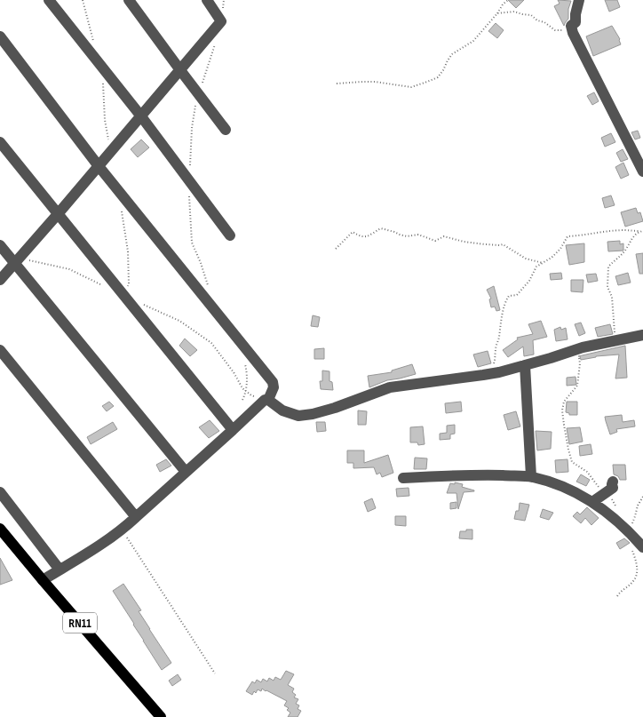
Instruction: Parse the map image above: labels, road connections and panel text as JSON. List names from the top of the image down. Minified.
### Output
{"streets":{"main road":["RN11"]}}
